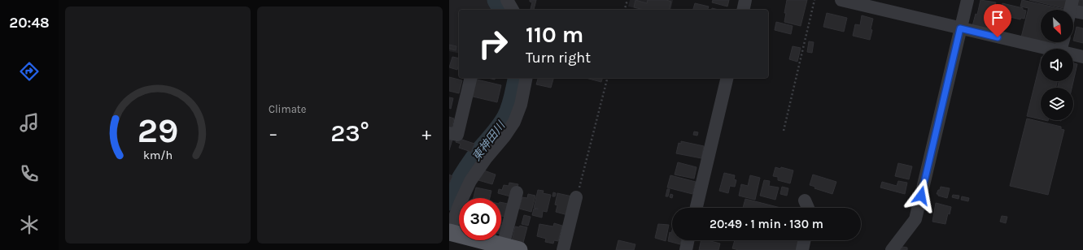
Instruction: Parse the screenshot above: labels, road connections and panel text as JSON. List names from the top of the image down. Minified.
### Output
{"water":["東神田川"],"north":"bottom right","page":{"tabs":"20:48","tile":"Climate","turn":["110 m","Turn right"],"heat":["−","23°","+"],"limit":"30","trip":"20:49 · 1 min · 130 m","gauge":["29","km/h"]}}
